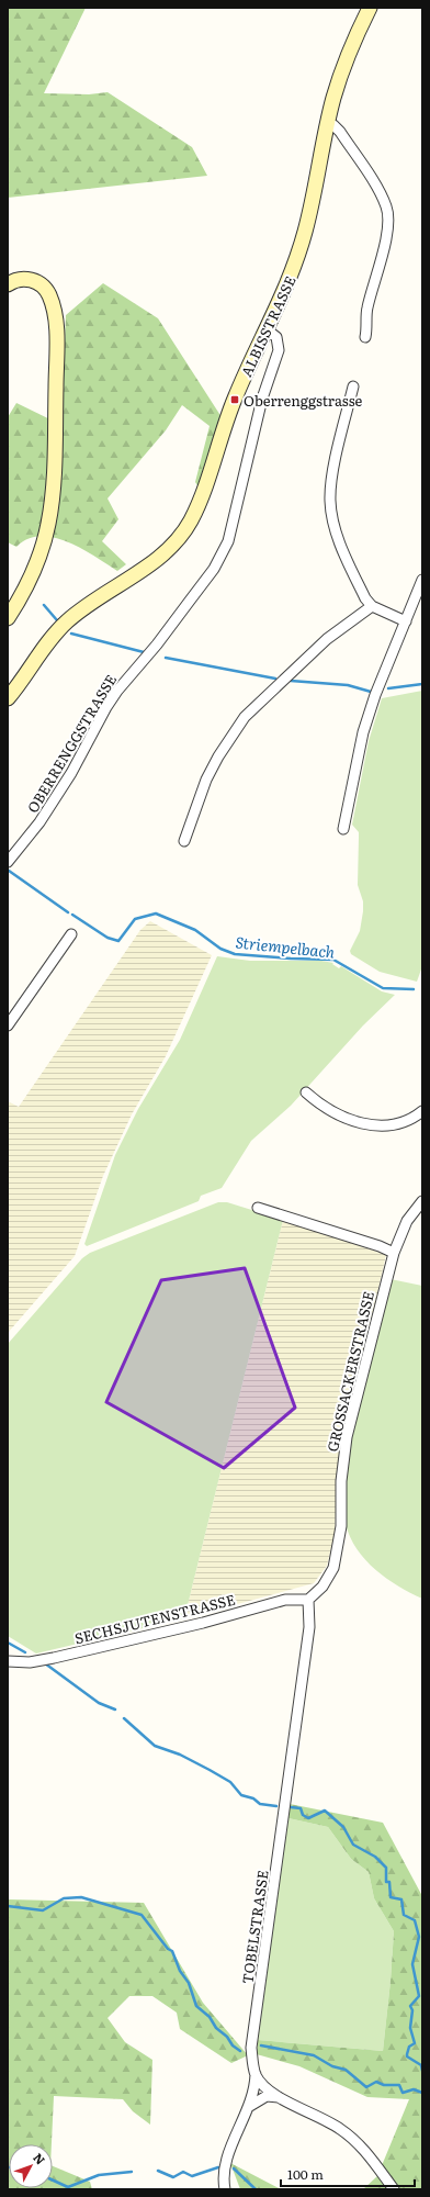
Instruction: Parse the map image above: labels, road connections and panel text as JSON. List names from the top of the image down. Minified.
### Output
{"streets":{"main road":["ALBISSTRASSE"],"street":["OBERRENGGSTRASSE","GROSSACKERSTRASSE","SECHSJUTENSTRASSE","TOBELSTRASSE"]},"crossings":[["ALBISSTRASSE","OBERRENGGSTRASSE"],["GROSSACKERSTRASSE","SECHSJUTENSTRASSE"],["GROSSACKERSTRASSE","TOBELSTRASSE"],["SECHSJUTENSTRASSE","TOBELSTRASSE"]],"water":["Striempelbach"],"places":{"transit":["Oberrenggstrasse"]},"scale_bar":"100 m","north":"top right"}
